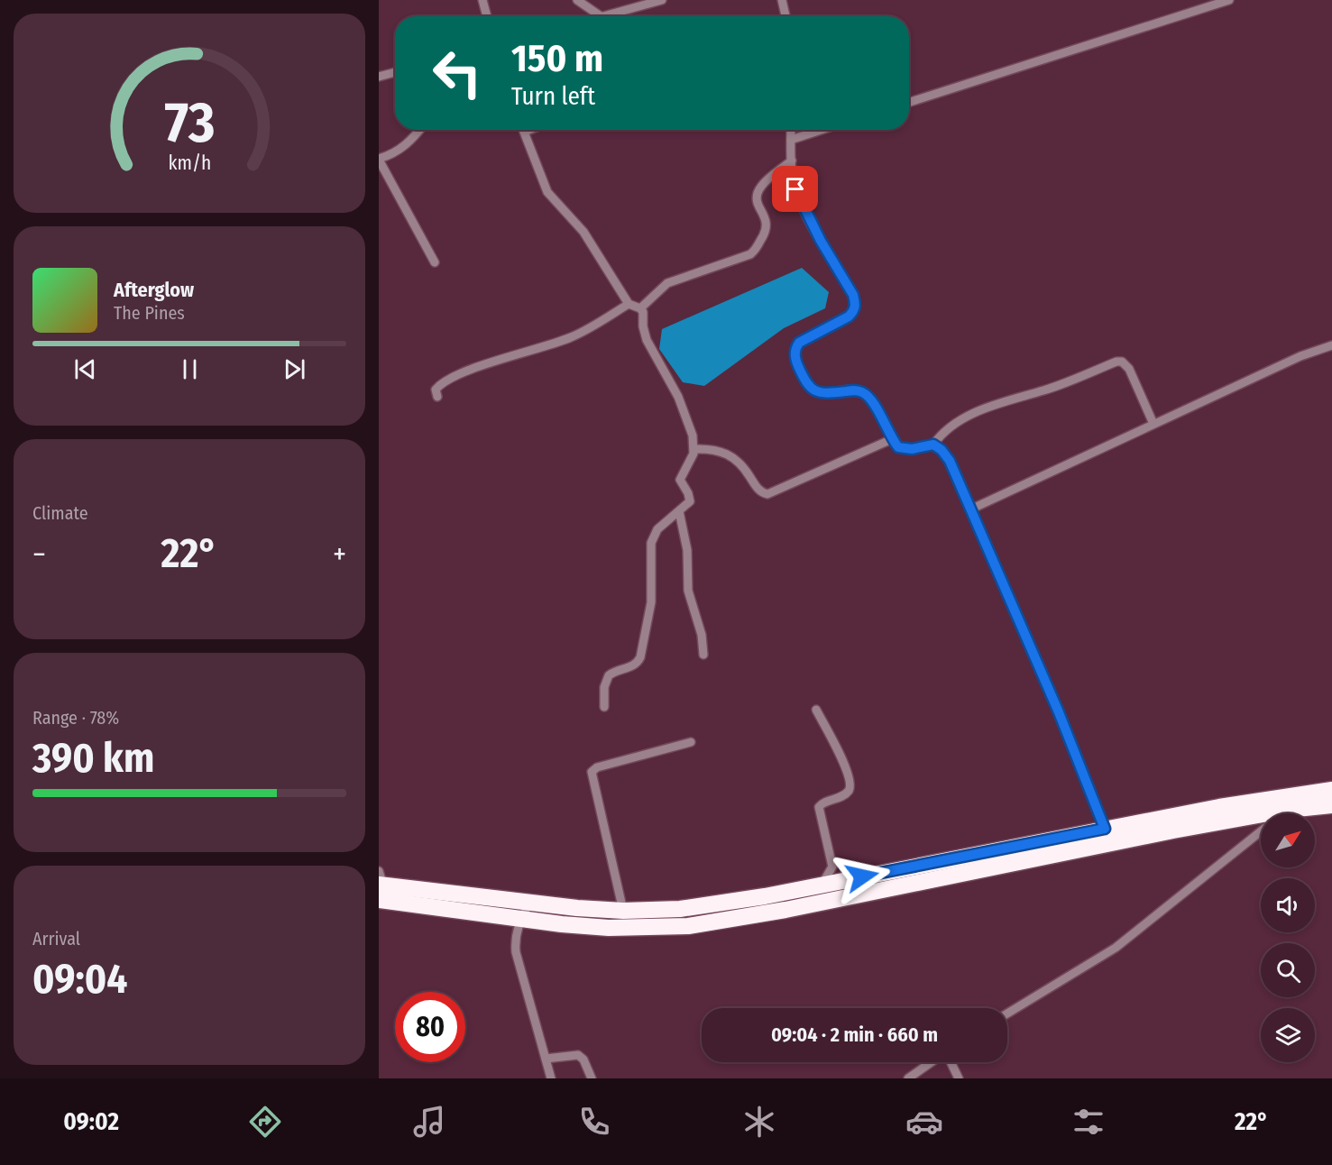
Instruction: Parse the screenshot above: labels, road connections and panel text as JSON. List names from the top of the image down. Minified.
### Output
{"north":"top right","page":{"turn":["150 m","Turn left"],"song":["Afterglow","The Pines"],"tile":["Climate",["Range · 78%","390 km"],["Arrival","09:04"]],"heat":["−","22°","+"],"limit":"80","trip":"09:04 · 2 min · 660 m","tabs":["09:02","22°"],"gauge":["73","km/h"]}}
